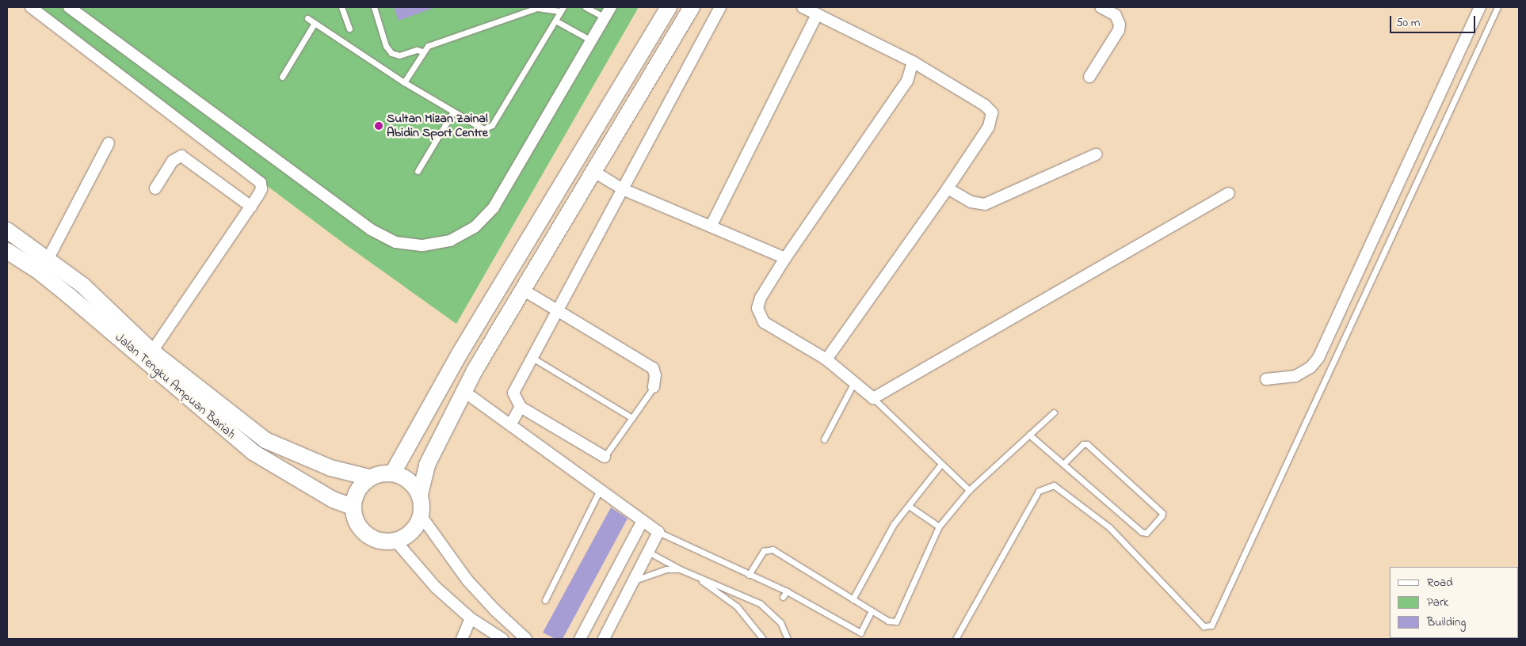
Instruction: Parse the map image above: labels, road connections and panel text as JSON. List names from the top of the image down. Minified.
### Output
{"streets":{"main road":["Jalan Tengku Ampuan Bariah"]},"places":["Sultan Mizan Zainal Abidin Sport Centre"],"legend":["Road","Park","Building"],"scale_bar":"50 m"}
